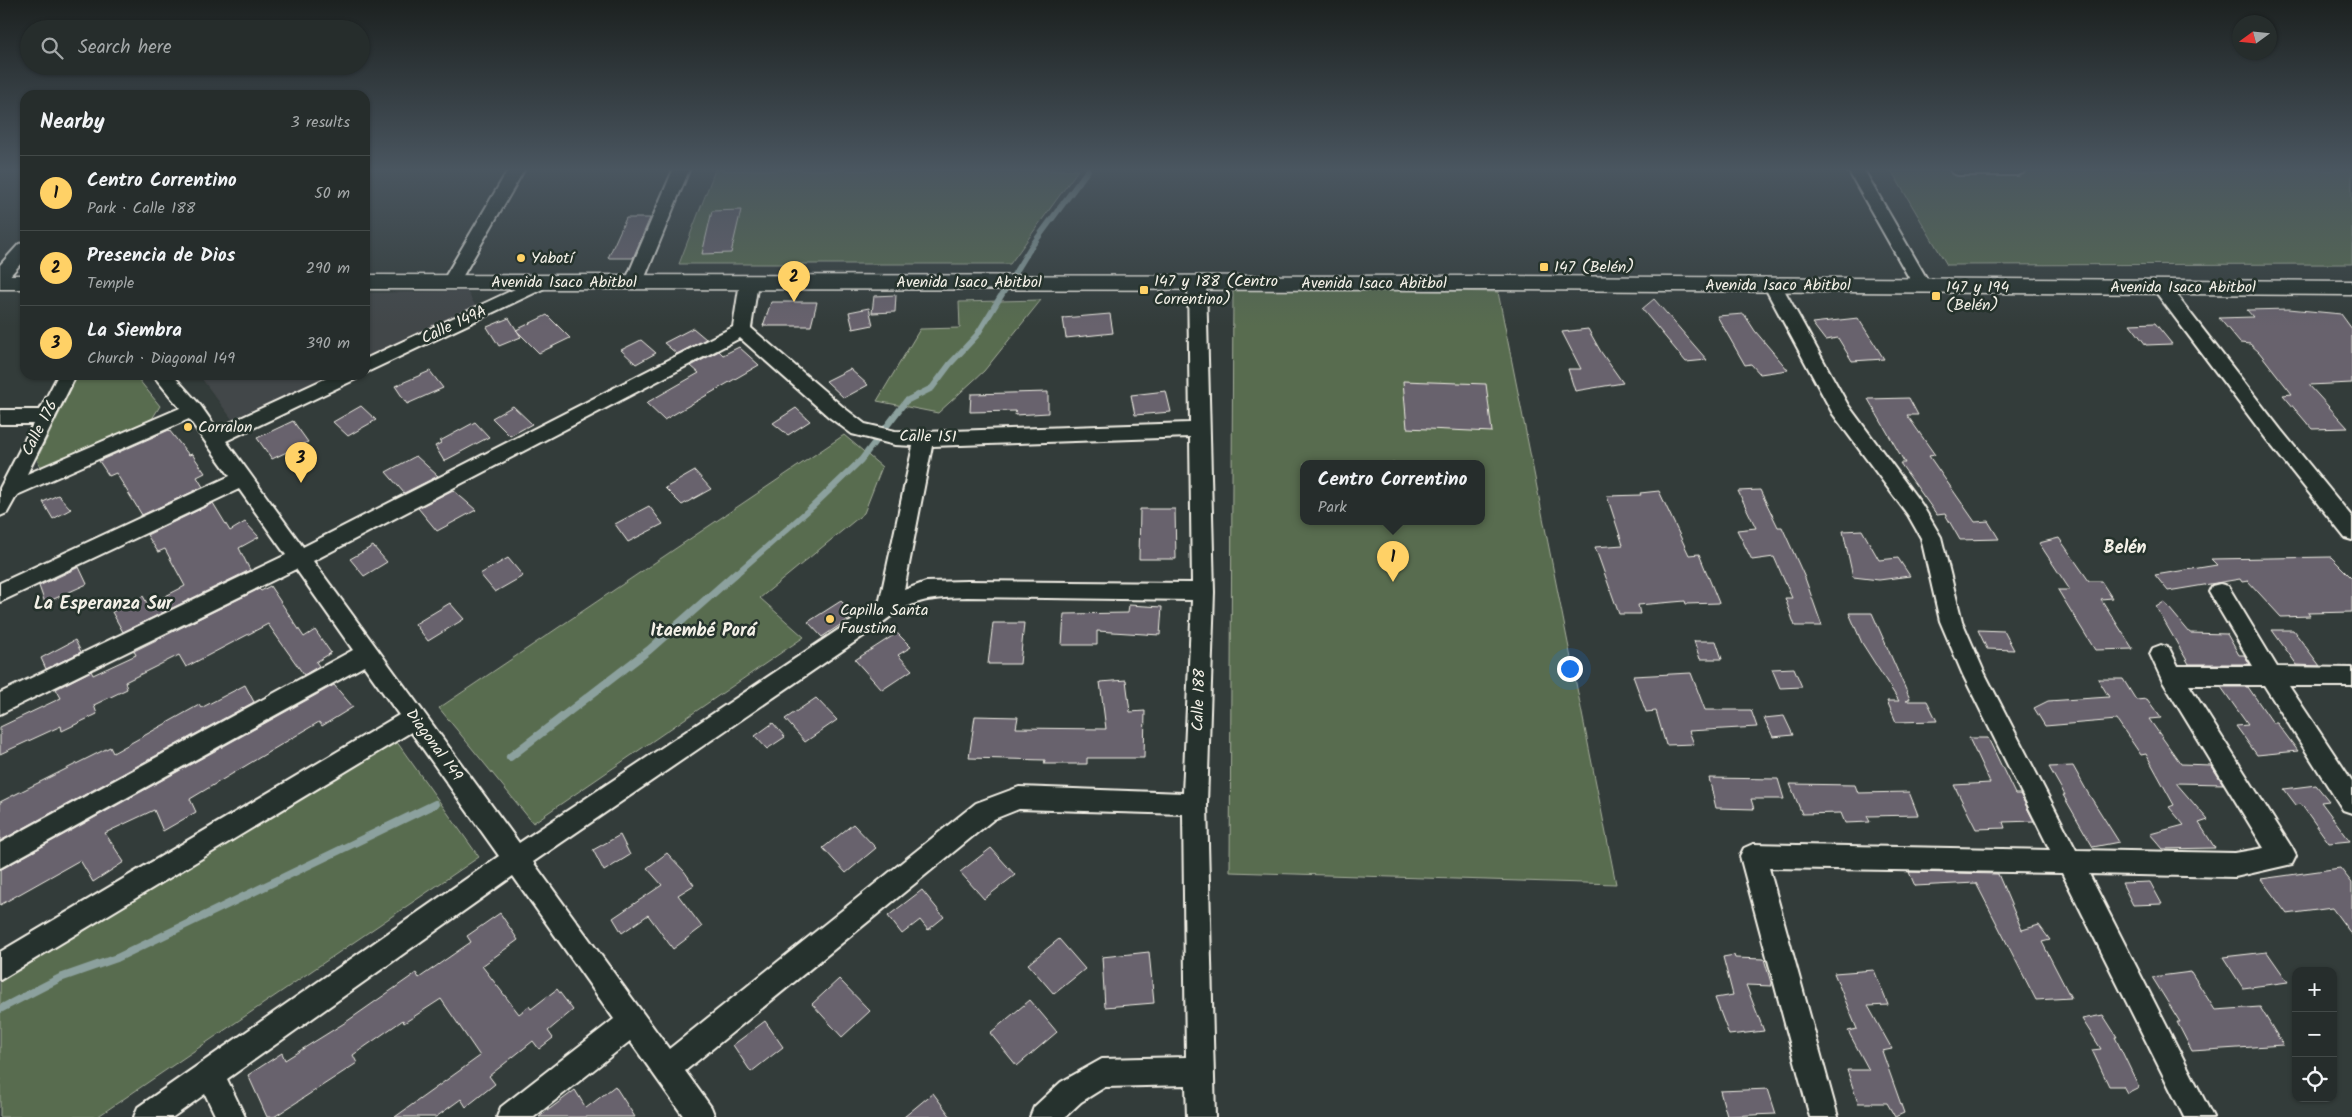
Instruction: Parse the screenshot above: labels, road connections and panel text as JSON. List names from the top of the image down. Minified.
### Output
{"streets":{"main road":["Avenida Isaco Abitbol"],"street":["Calle 149A","Calle 176","Calle 151","Calle 188","Diagonal 149"]},"crossings":[["Avenida Isaco Abitbol","Calle 149A"],["Avenida Isaco Abitbol","Calle 188"],["Calle 151","Calle 188"]],"districts":["Belén","La Esperanza Sur","Itaembé Porá"],"places":{"other":["Yabotí","Corralon","Capilla Santa Faustina"],"transit":["147 (Belén)","147 y 188 (Centro Correntino)","147 y 194 (Belén)"]},"north":"left","page":{"search":"Search here","heading":["Nearby","3 results"],"list":[{"mark":"1","name":"Centro Correntino","note":"Park · Calle 188","value":"50 m"},{"mark":"2","name":"Presencia de Dios","note":"Temple","value":"290 m"},{"mark":"3","name":"La Siembra","note":"Church · Diagonal 149","value":"390 m"}],"pins":["2","3","1"],"popup":["Centro Correntino","Park"],"map_buttons":["+","−"]}}
